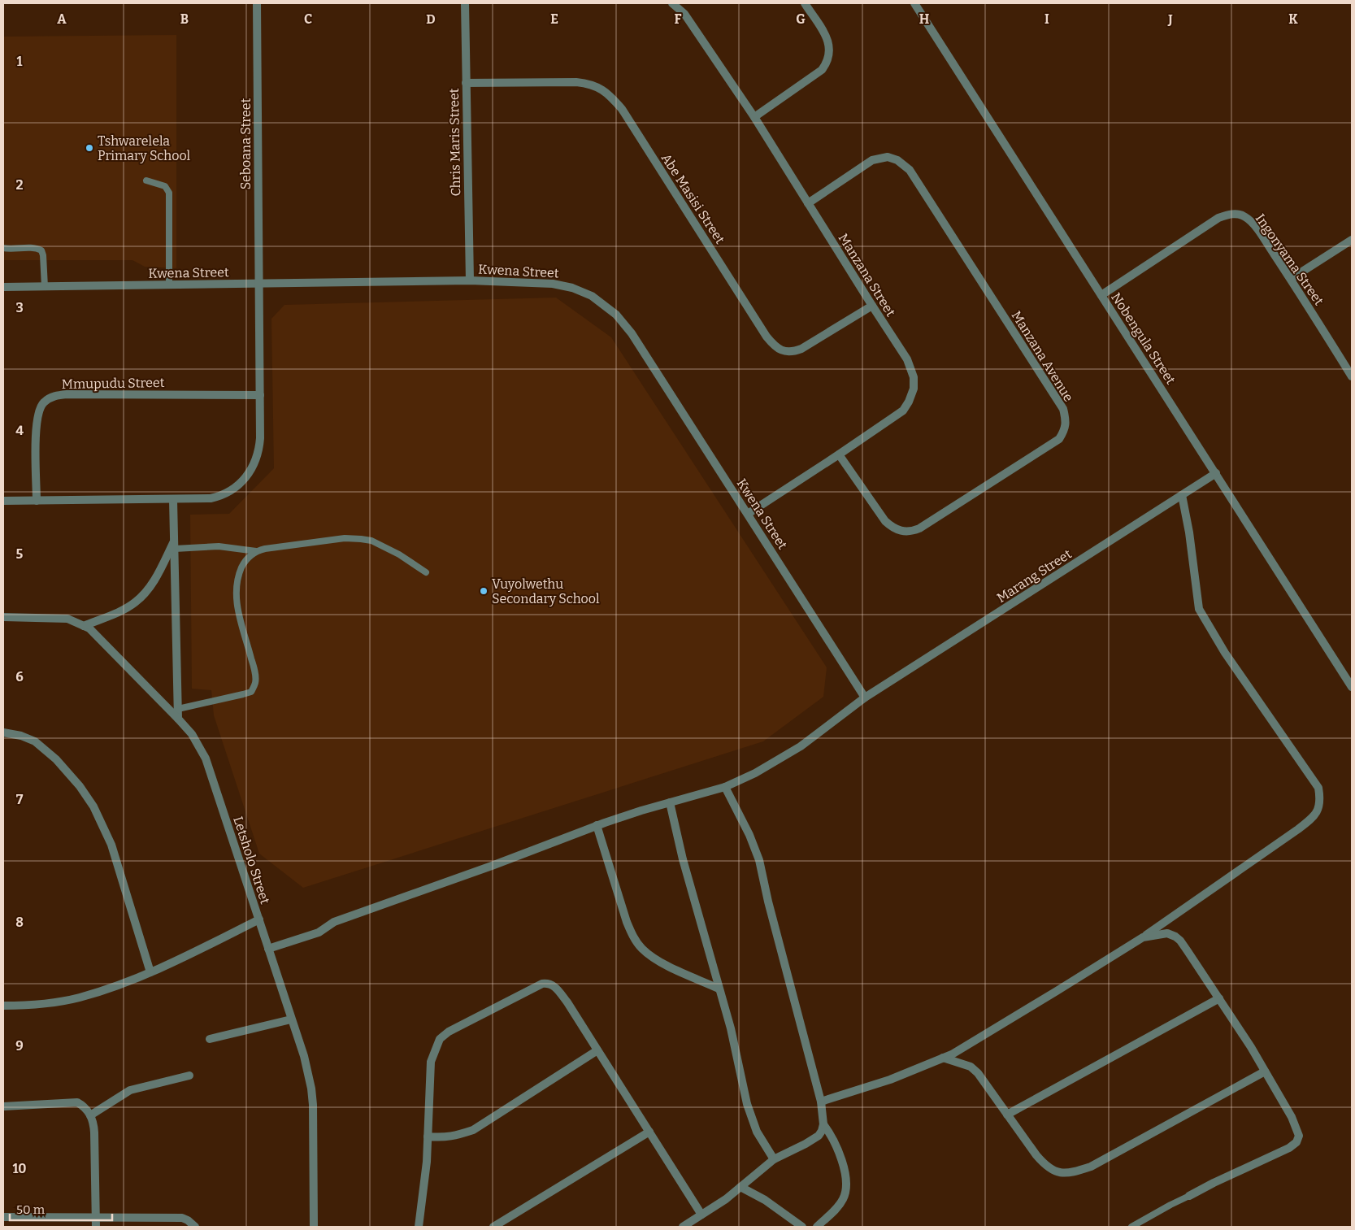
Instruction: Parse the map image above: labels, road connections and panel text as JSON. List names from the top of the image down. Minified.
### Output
{"streets":{"street":["Chris Maris Street","Seboana Street","Abe Masisi Street","Ingonyama Street","Kwena Street","Manzana Street","Nobengula Street","Manzana Avenue","Mmupudu Street","Marang Street","Letsholo Street"]},"crossings":[["Chris Maris Street","Abe Masisi Street"],["Chris Maris Street","Kwena Street"],["Seboana Street","Kwena Street"],["Abe Masisi Street","Manzana Street"],["Ingonyama Street","Nobengula Street"],["Kwena Street","Manzana Street"],["Kwena Street","Marang Street"],["Manzana Street","Manzana Avenue"],["Nobengula Street","Marang Street"],["Marang Street","Letsholo Street"]],"places":["Tshwarelela Primary School","Vuyolwethu Secondary School"],"scale_bar":"50 m","grid":{"columns":["A","B","C","D","E","F","G","H","I","J","K"],"rows":["1","2","3","4","5","6","7","8","9","10"]}}
